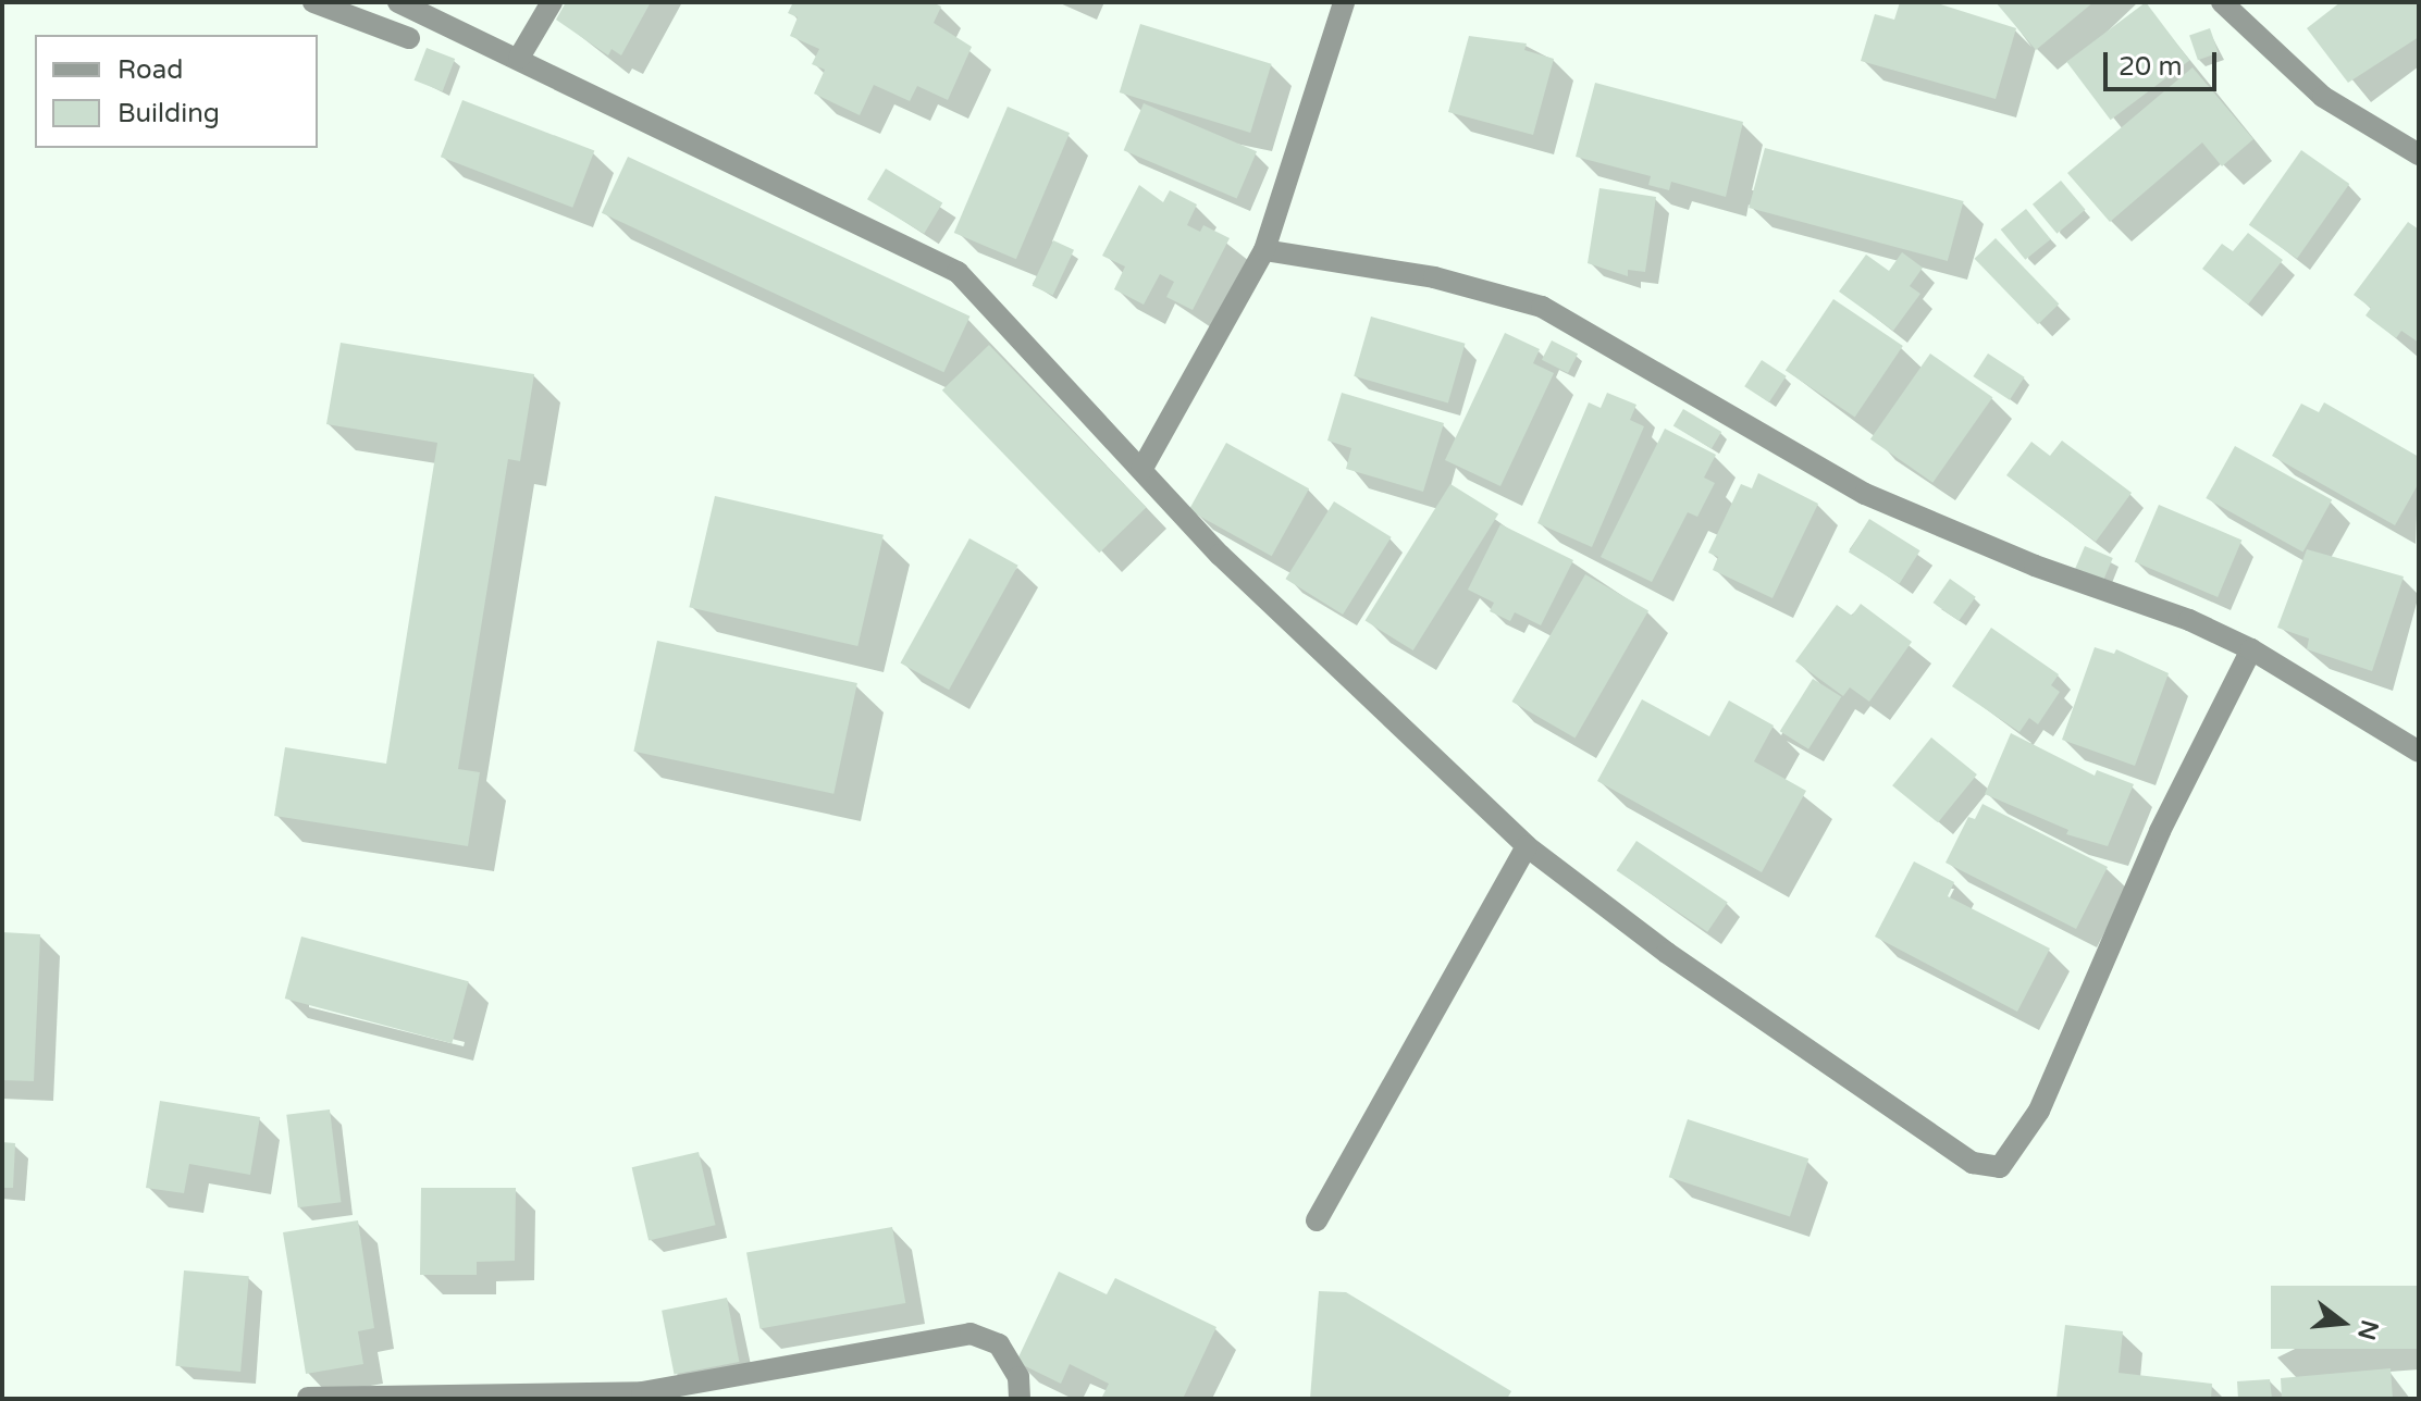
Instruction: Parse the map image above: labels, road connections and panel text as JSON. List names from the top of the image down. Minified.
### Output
{"legend":["Road","Building"],"scale_bar":"20 m","north":"right"}
